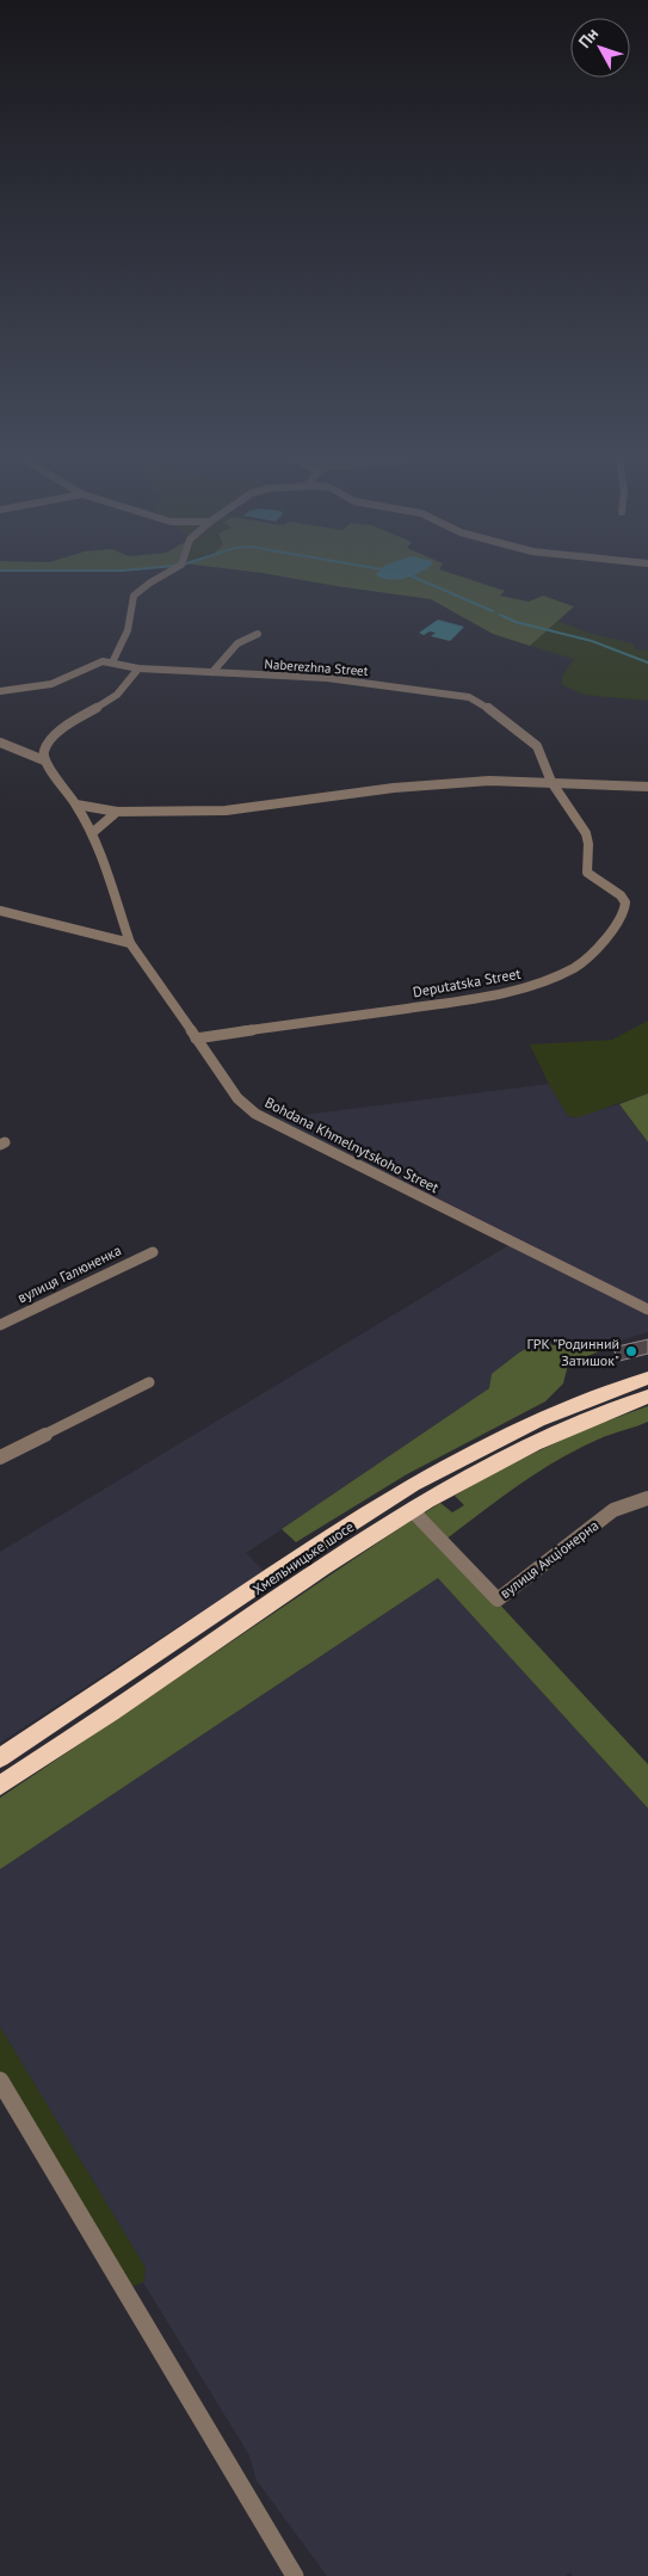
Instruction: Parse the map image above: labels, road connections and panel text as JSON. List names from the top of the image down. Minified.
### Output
{"streets":{"highway":["Хмельницьке шосе"],"street":["Naberezhna Street","Deputatska Street","Bohdana Khmelnytskoho Street","вулиця Галюненка","вулиця Акціонерна"]},"crossings":[["Naberezhna Street","Deputatska Street"],["Deputatska Street","Bohdana Khmelnytskoho Street"],["Хмельницьке шосе","вулиця Акціонерна"]],"places":["ГРК \"Родинний Затишок\""],"north":"top left"}
